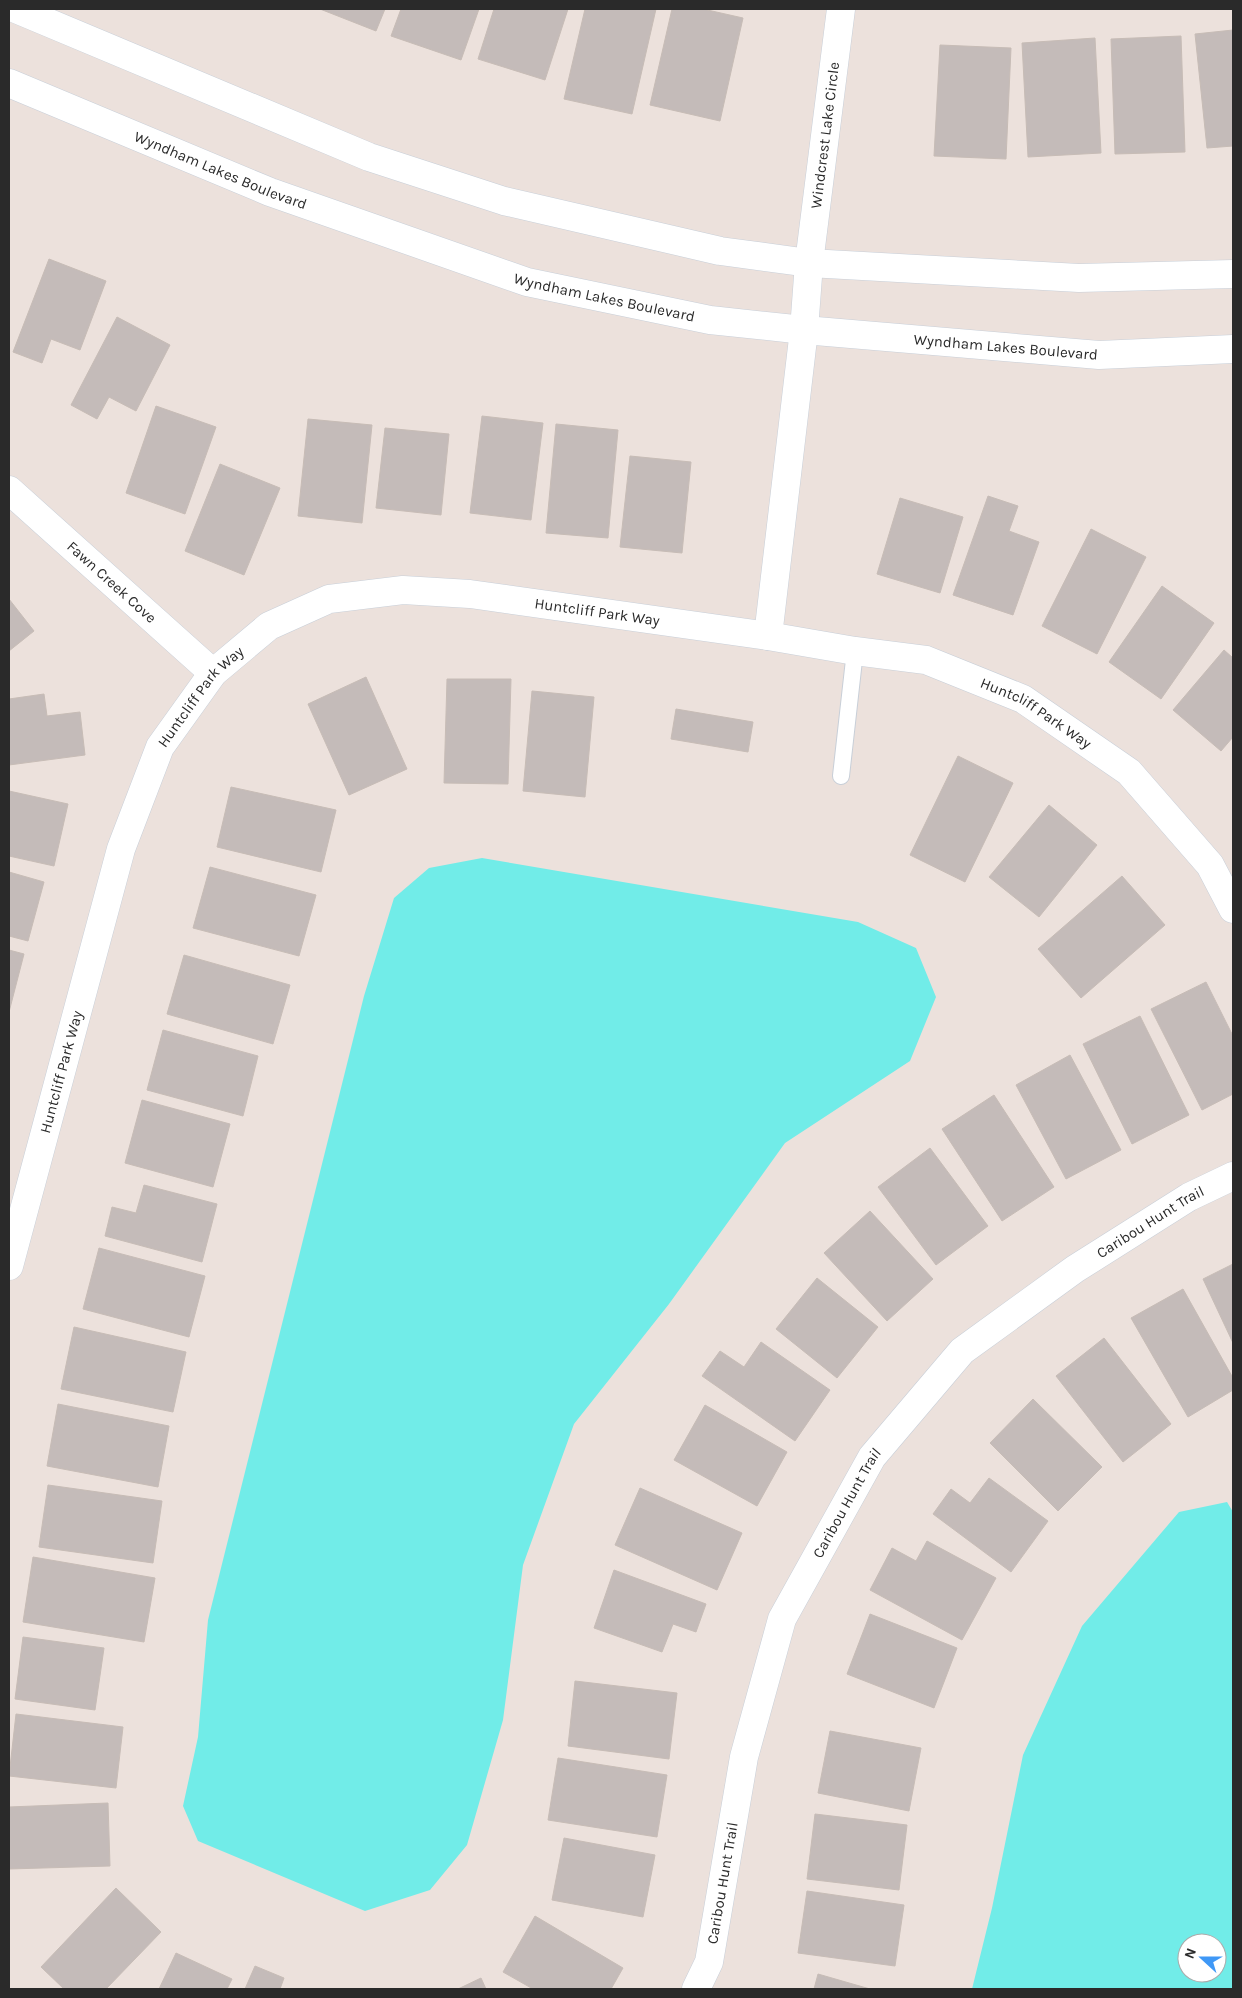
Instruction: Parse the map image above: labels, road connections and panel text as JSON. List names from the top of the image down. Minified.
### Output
{"streets":{"street":["Windcrest Lake Circle","Wyndham Lakes Boulevard","Fawn Creek Cove","Huntcliff Park Way","Caribou Hunt Trail"]},"crossings":[["Windcrest Lake Circle","Wyndham Lakes Boulevard"],["Fawn Creek Cove","Huntcliff Park Way"]],"north":"left"}
